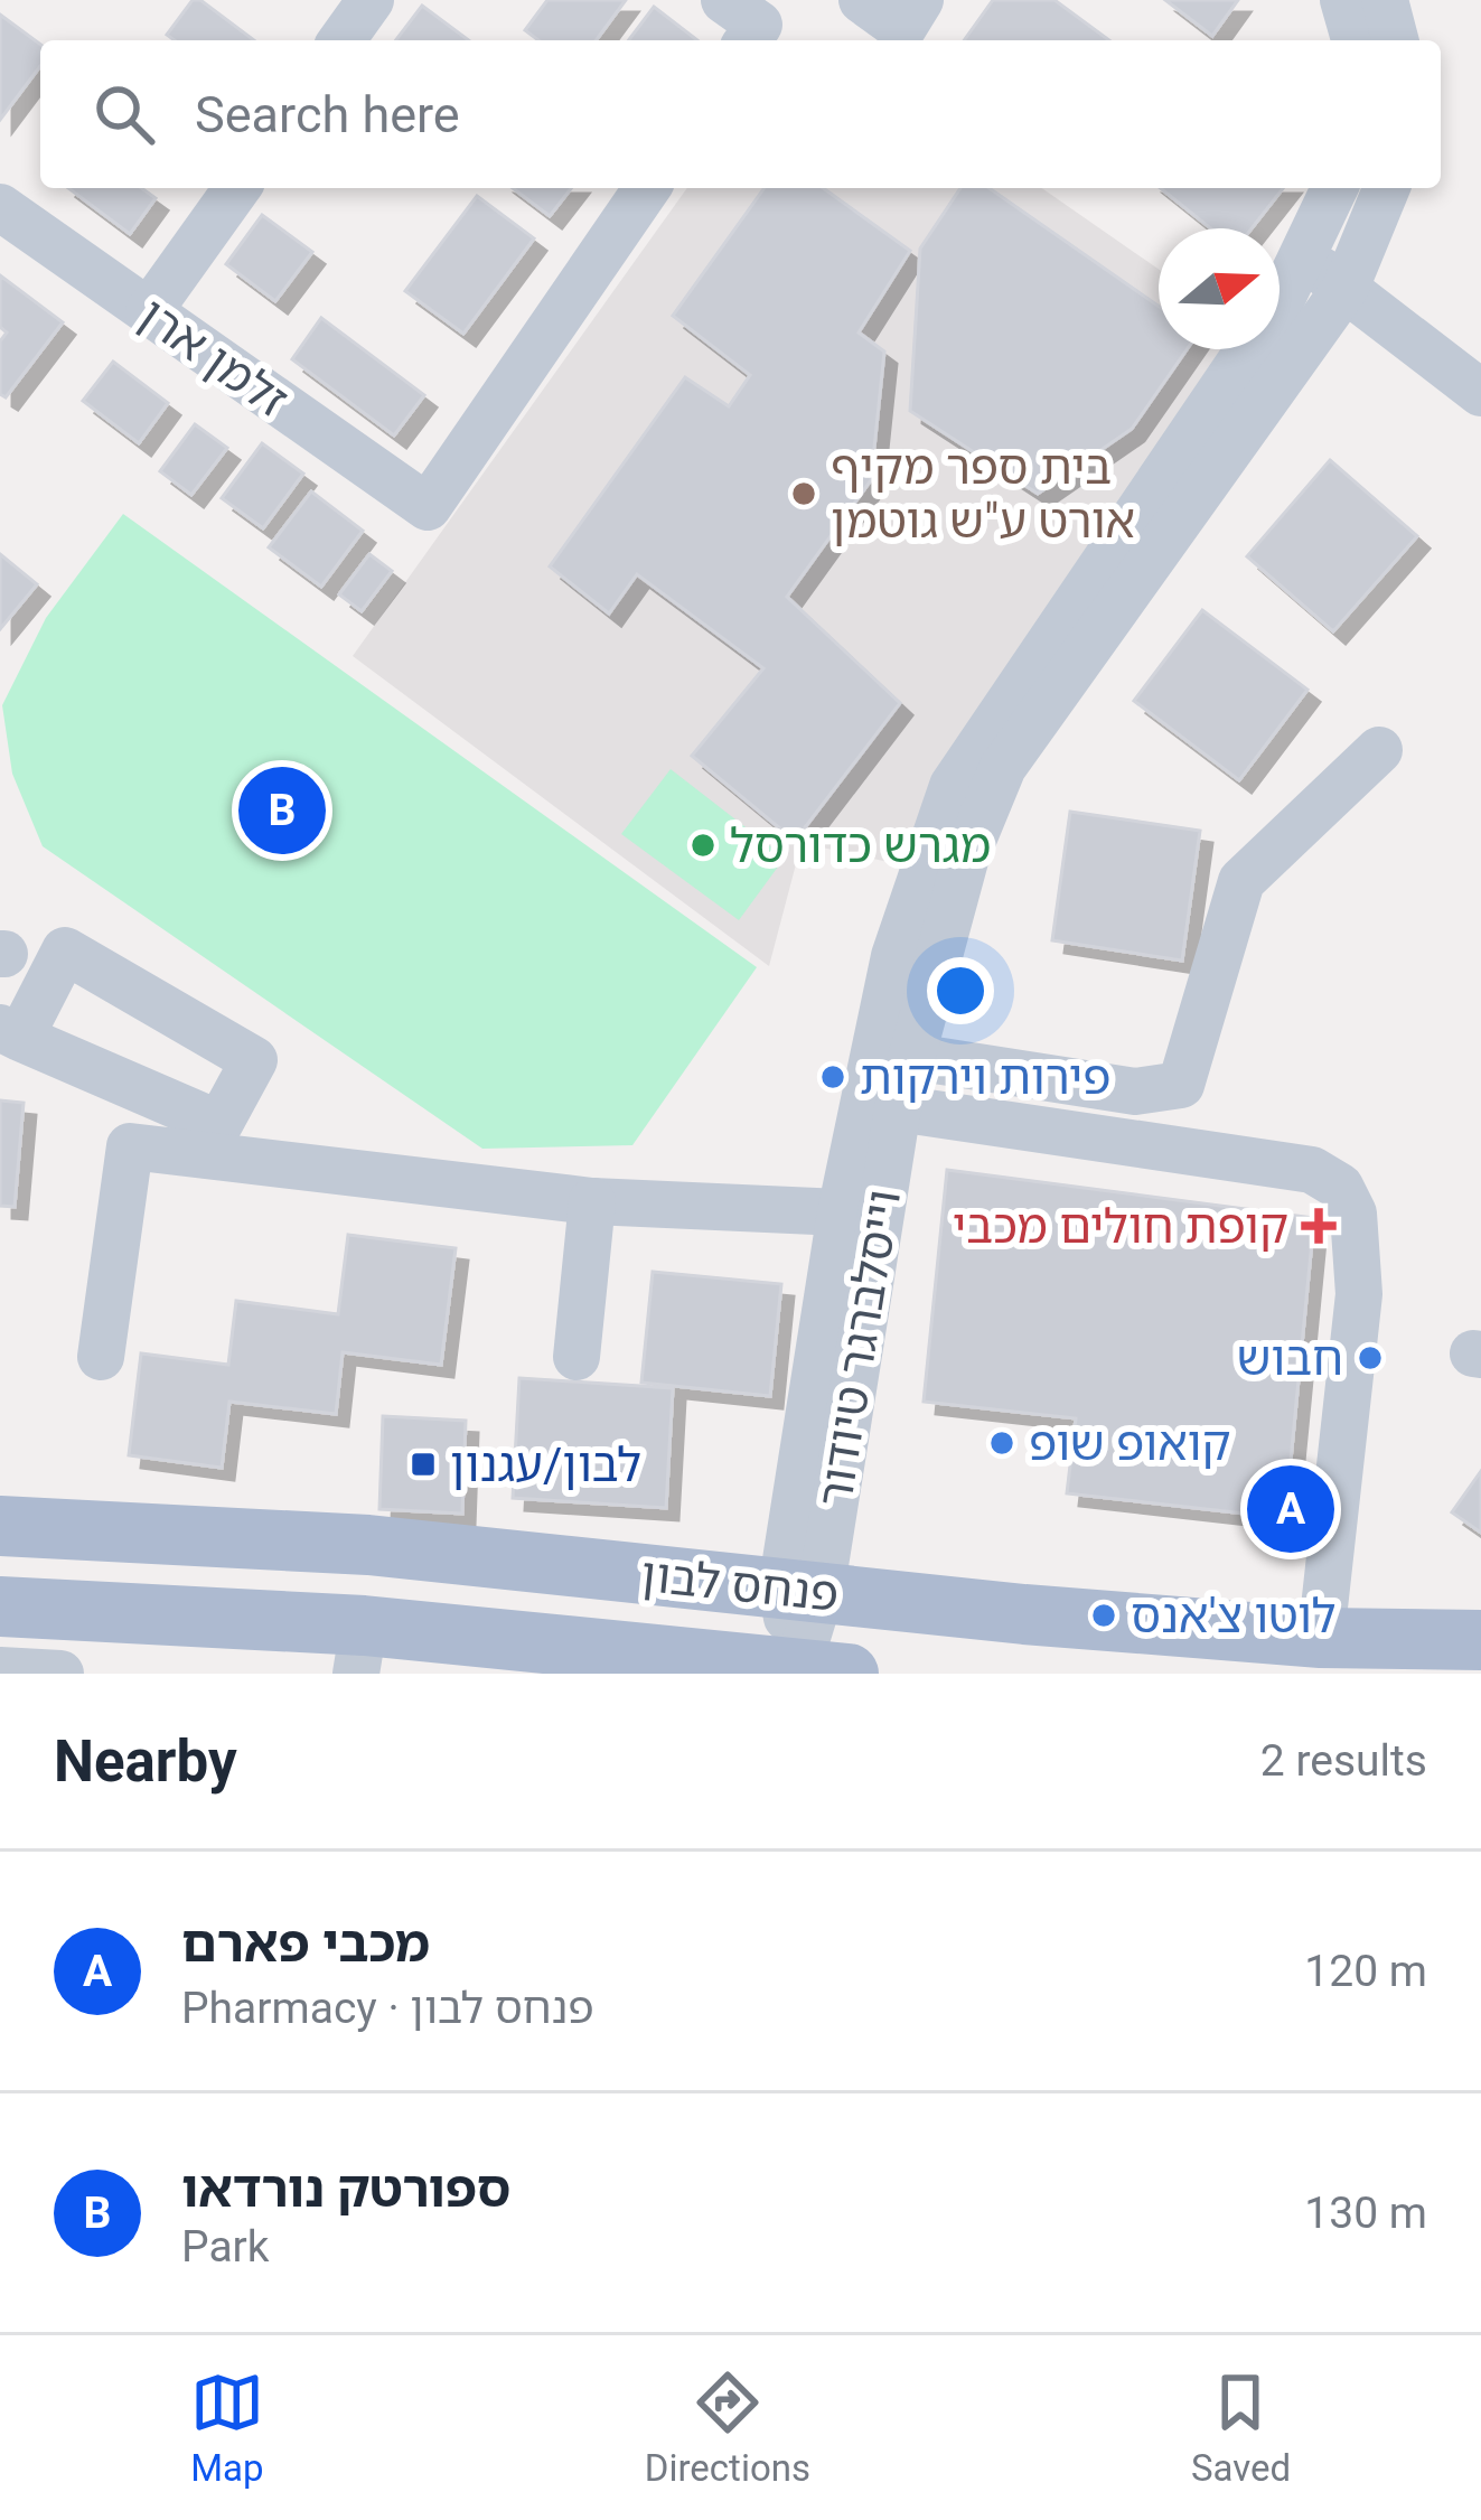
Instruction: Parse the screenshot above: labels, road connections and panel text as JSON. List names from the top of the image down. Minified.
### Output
{"streets":{"main road":["פנחס לבון"],"street":["זלמן ארן","וייסלברגר טיודור"]},"crossings":[["וייסלברגר טיודור","פנחס לבון"]],"places":{"other":["בית ספר מקיף אורט ע\"ש גוטמן","מגרש כדורסל","פירות וירקות","חבוש","קואופ שופ","לוטו צ'אנס"],"health":["קופת חולים מכבי"],"transit":["לבון/עגנון"]},"north":"right","page":{"search":"Search here","pins":["B","A"],"heading":["Nearby","2 results"],"list":[{"mark":"A","name":"מכבי פארם","note":"Pharmacy · פנחס לבון","value":"120 m"},{"mark":"B","name":"ספורטק נורדאו","note":"Park","value":"130 m"}],"nav":["Map","Directions","Saved"]}}
